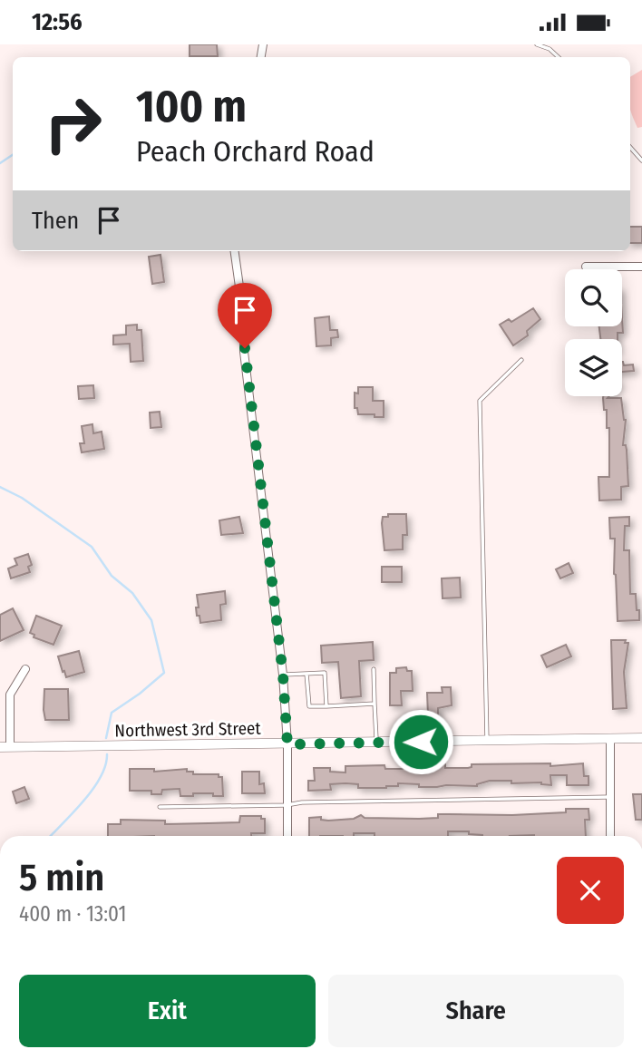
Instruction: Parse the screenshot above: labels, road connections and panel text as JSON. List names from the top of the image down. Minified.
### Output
{"streets":{"street":["Northwest 3rd Street"]},"page":{"status":"12:56","turn":["100 m","Peach Orchard Road"],"then":"Then","heading":["5 min","400 m · 13:01"],"buttons":["Exit","Share"]}}
